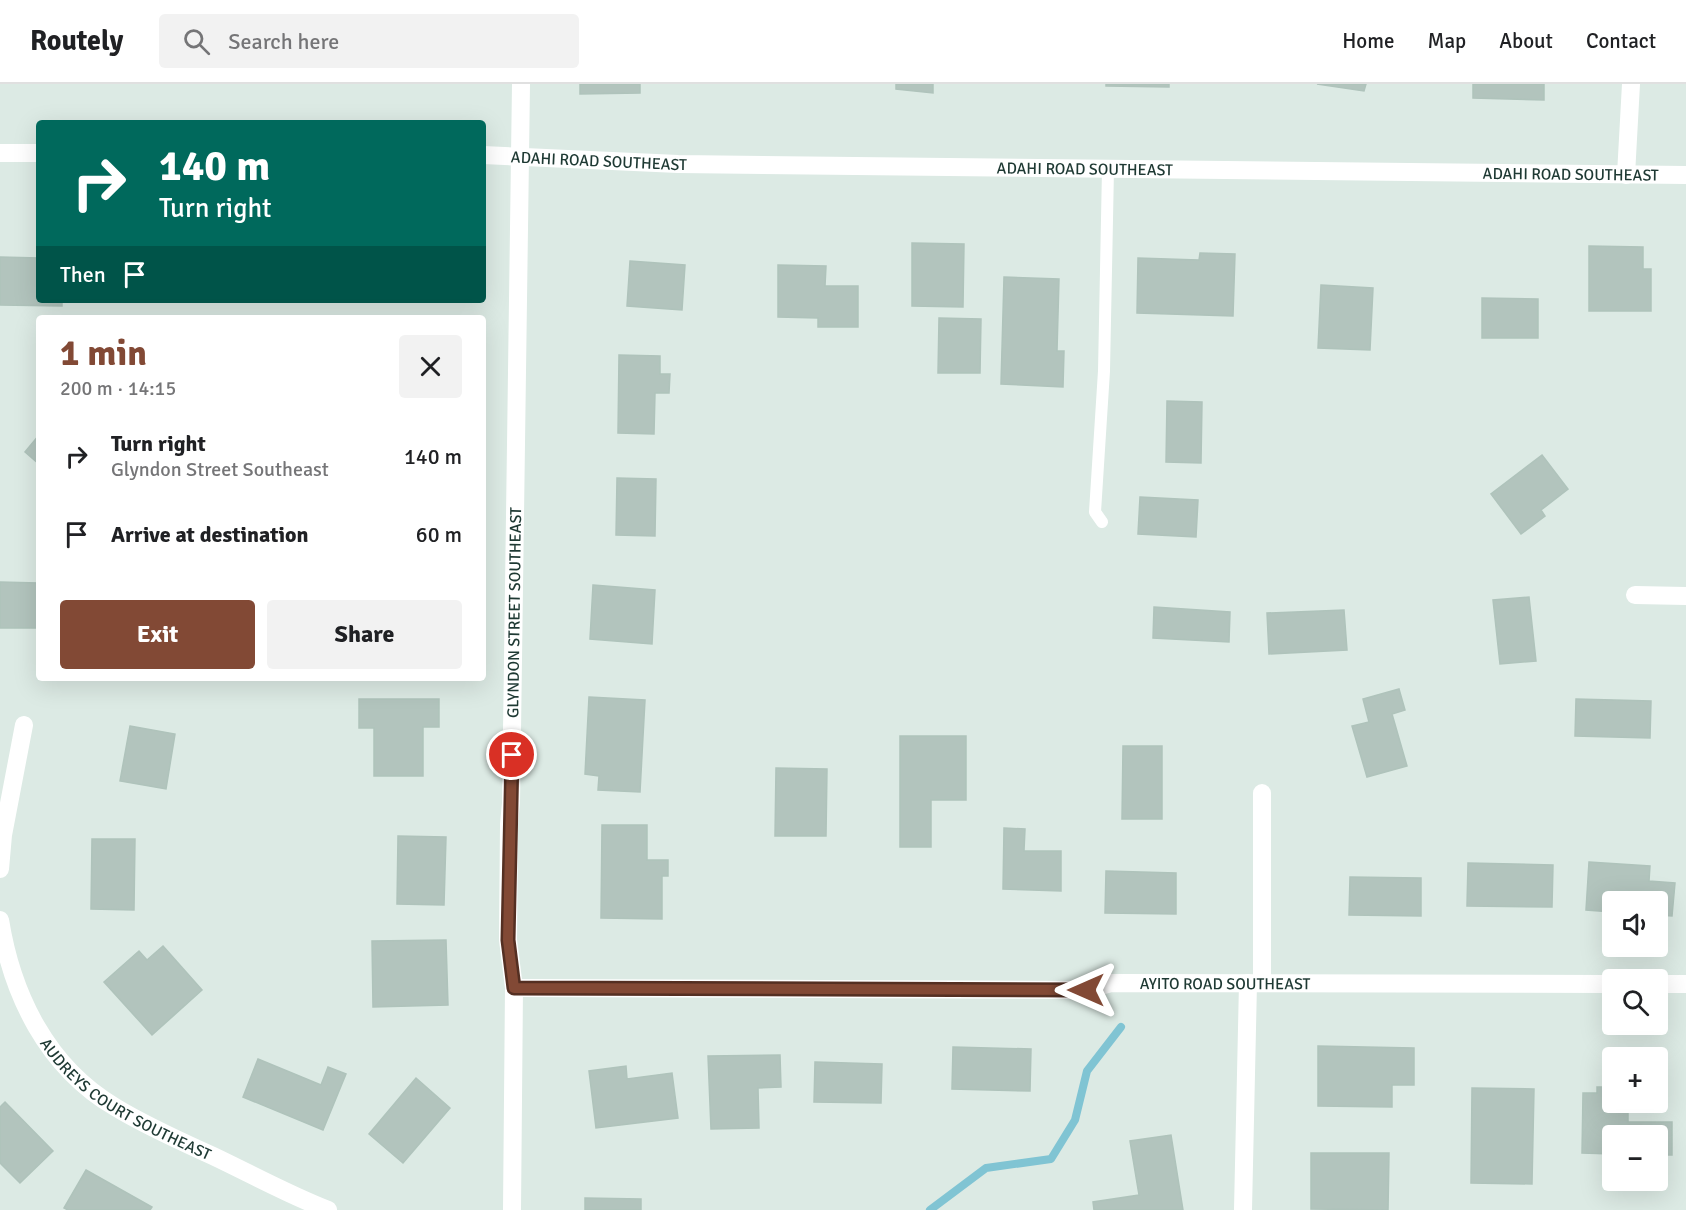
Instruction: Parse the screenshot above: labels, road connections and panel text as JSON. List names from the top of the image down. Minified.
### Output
{"streets":{"street":["ADAHI ROAD SOUTHEAST","GLYNDON STREET SOUTHEAST","AYITO ROAD SOUTHEAST","AUDREYS COURT SOUTHEAST"]},"crossings":[["ADAHI ROAD SOUTHEAST","GLYNDON STREET SOUTHEAST"],["GLYNDON STREET SOUTHEAST","AYITO ROAD SOUTHEAST"]],"page":{"header":"Routely","search":"Search here","nav":["Home","Map","About","Contact"],"turn":["140 m","Turn right"],"then":"Then","heading":["1 min","200 m · 14:15"],"list":[{"name":"Turn right","note":"Glyndon Street Southeast","value":"140 m"},{"name":"Arrive at destination","value":"60 m"}],"buttons":["Exit","Share"],"map_buttons":["+","−"]}}
